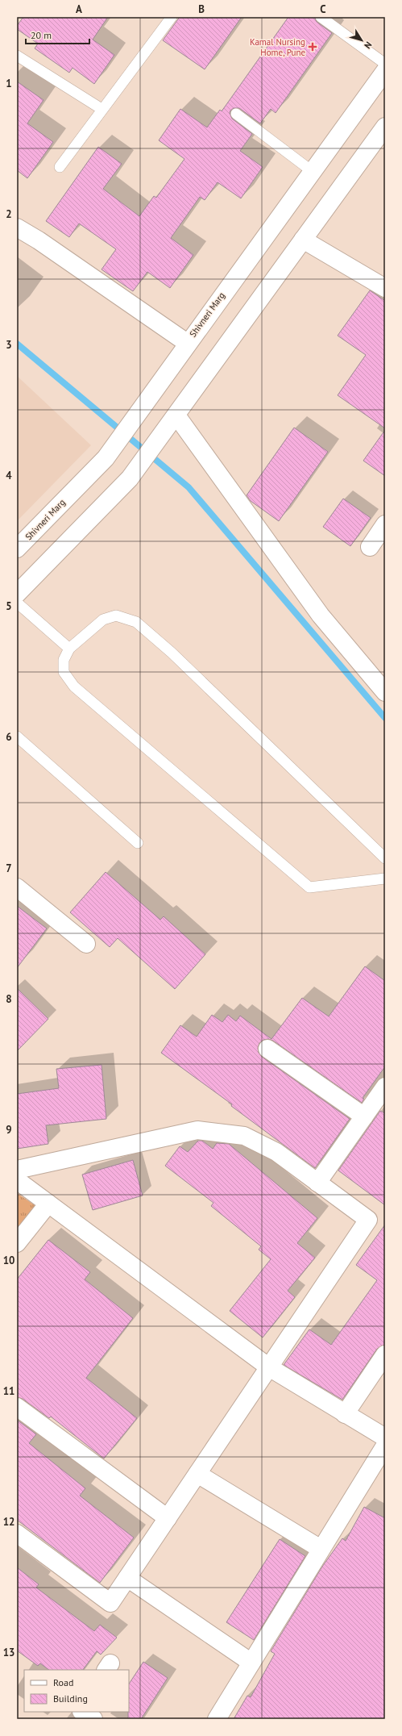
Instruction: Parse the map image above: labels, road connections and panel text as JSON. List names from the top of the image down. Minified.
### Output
{"streets":{"street":["Shivneri Marg"]},"places":{"health":["Kamal Nursing Home, Pune"]},"legend":["Road","Building"],"scale_bar":"20 m","north":"bottom right","grid":{"columns":["A","B","C"],"rows":["1","2","3","4","5","6","7","8","9","10","11","12","13"]}}
